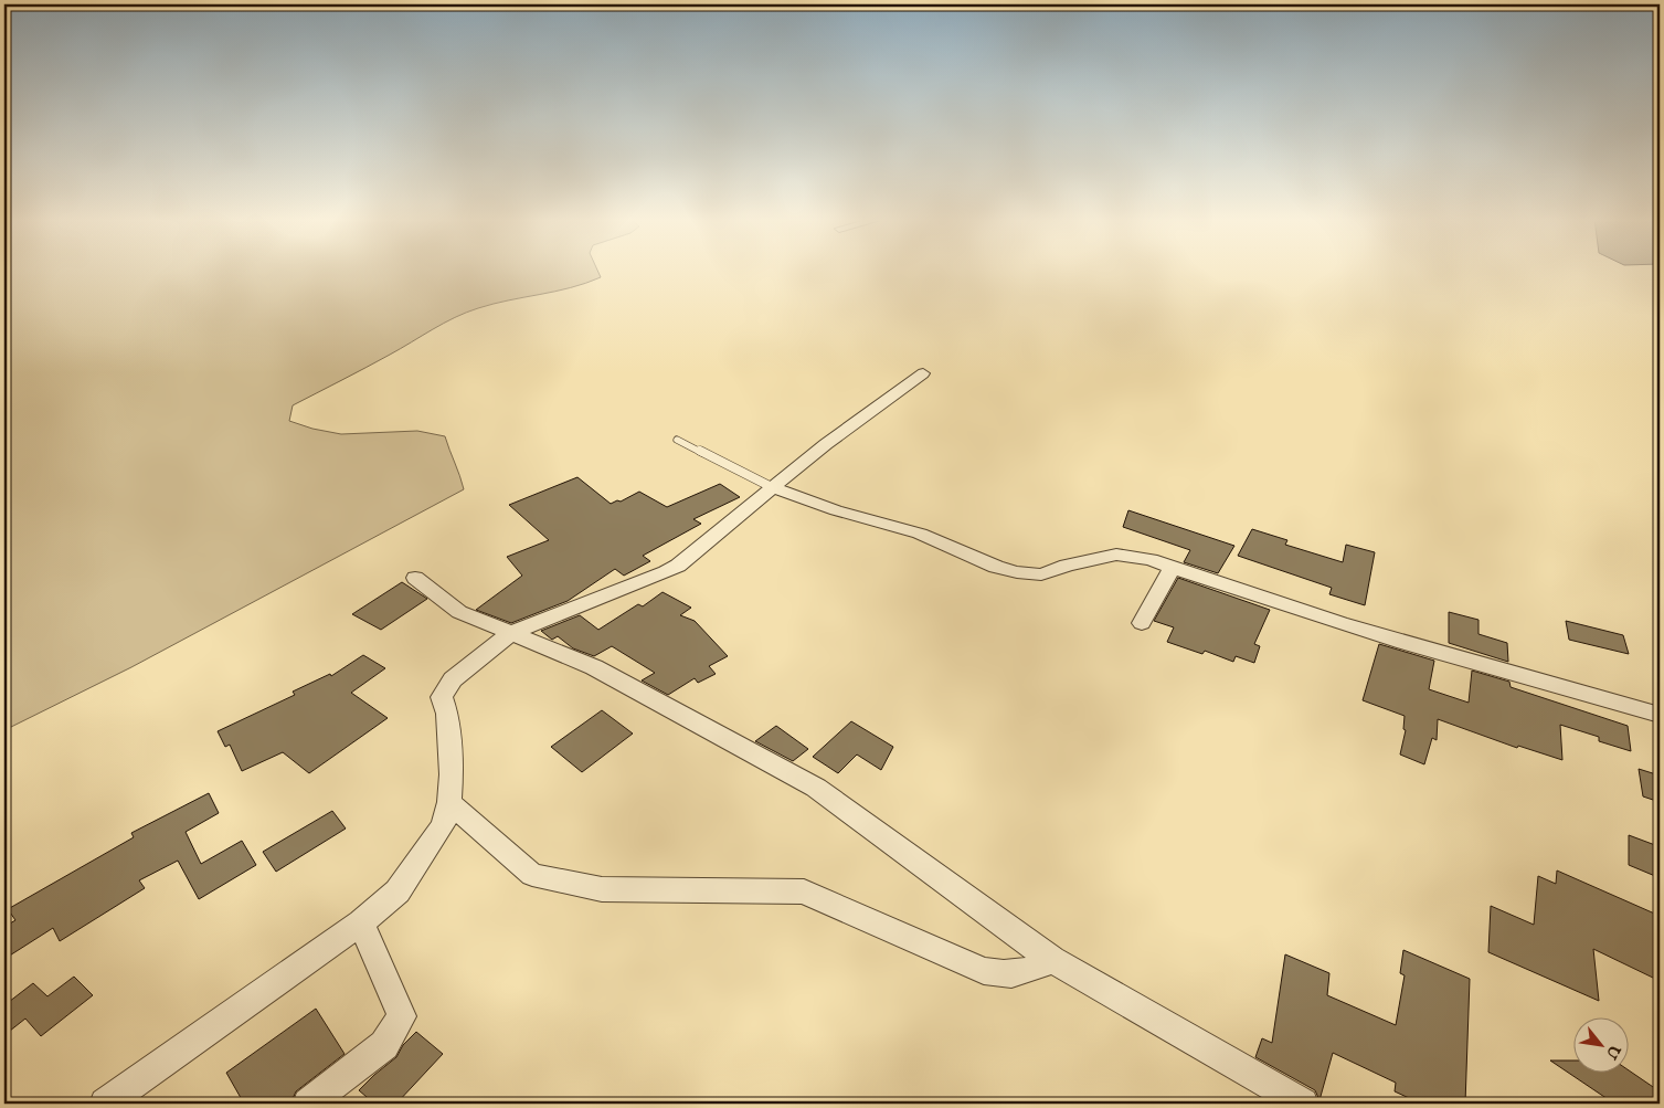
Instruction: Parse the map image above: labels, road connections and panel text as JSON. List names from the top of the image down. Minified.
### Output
{"north":"bottom right"}
